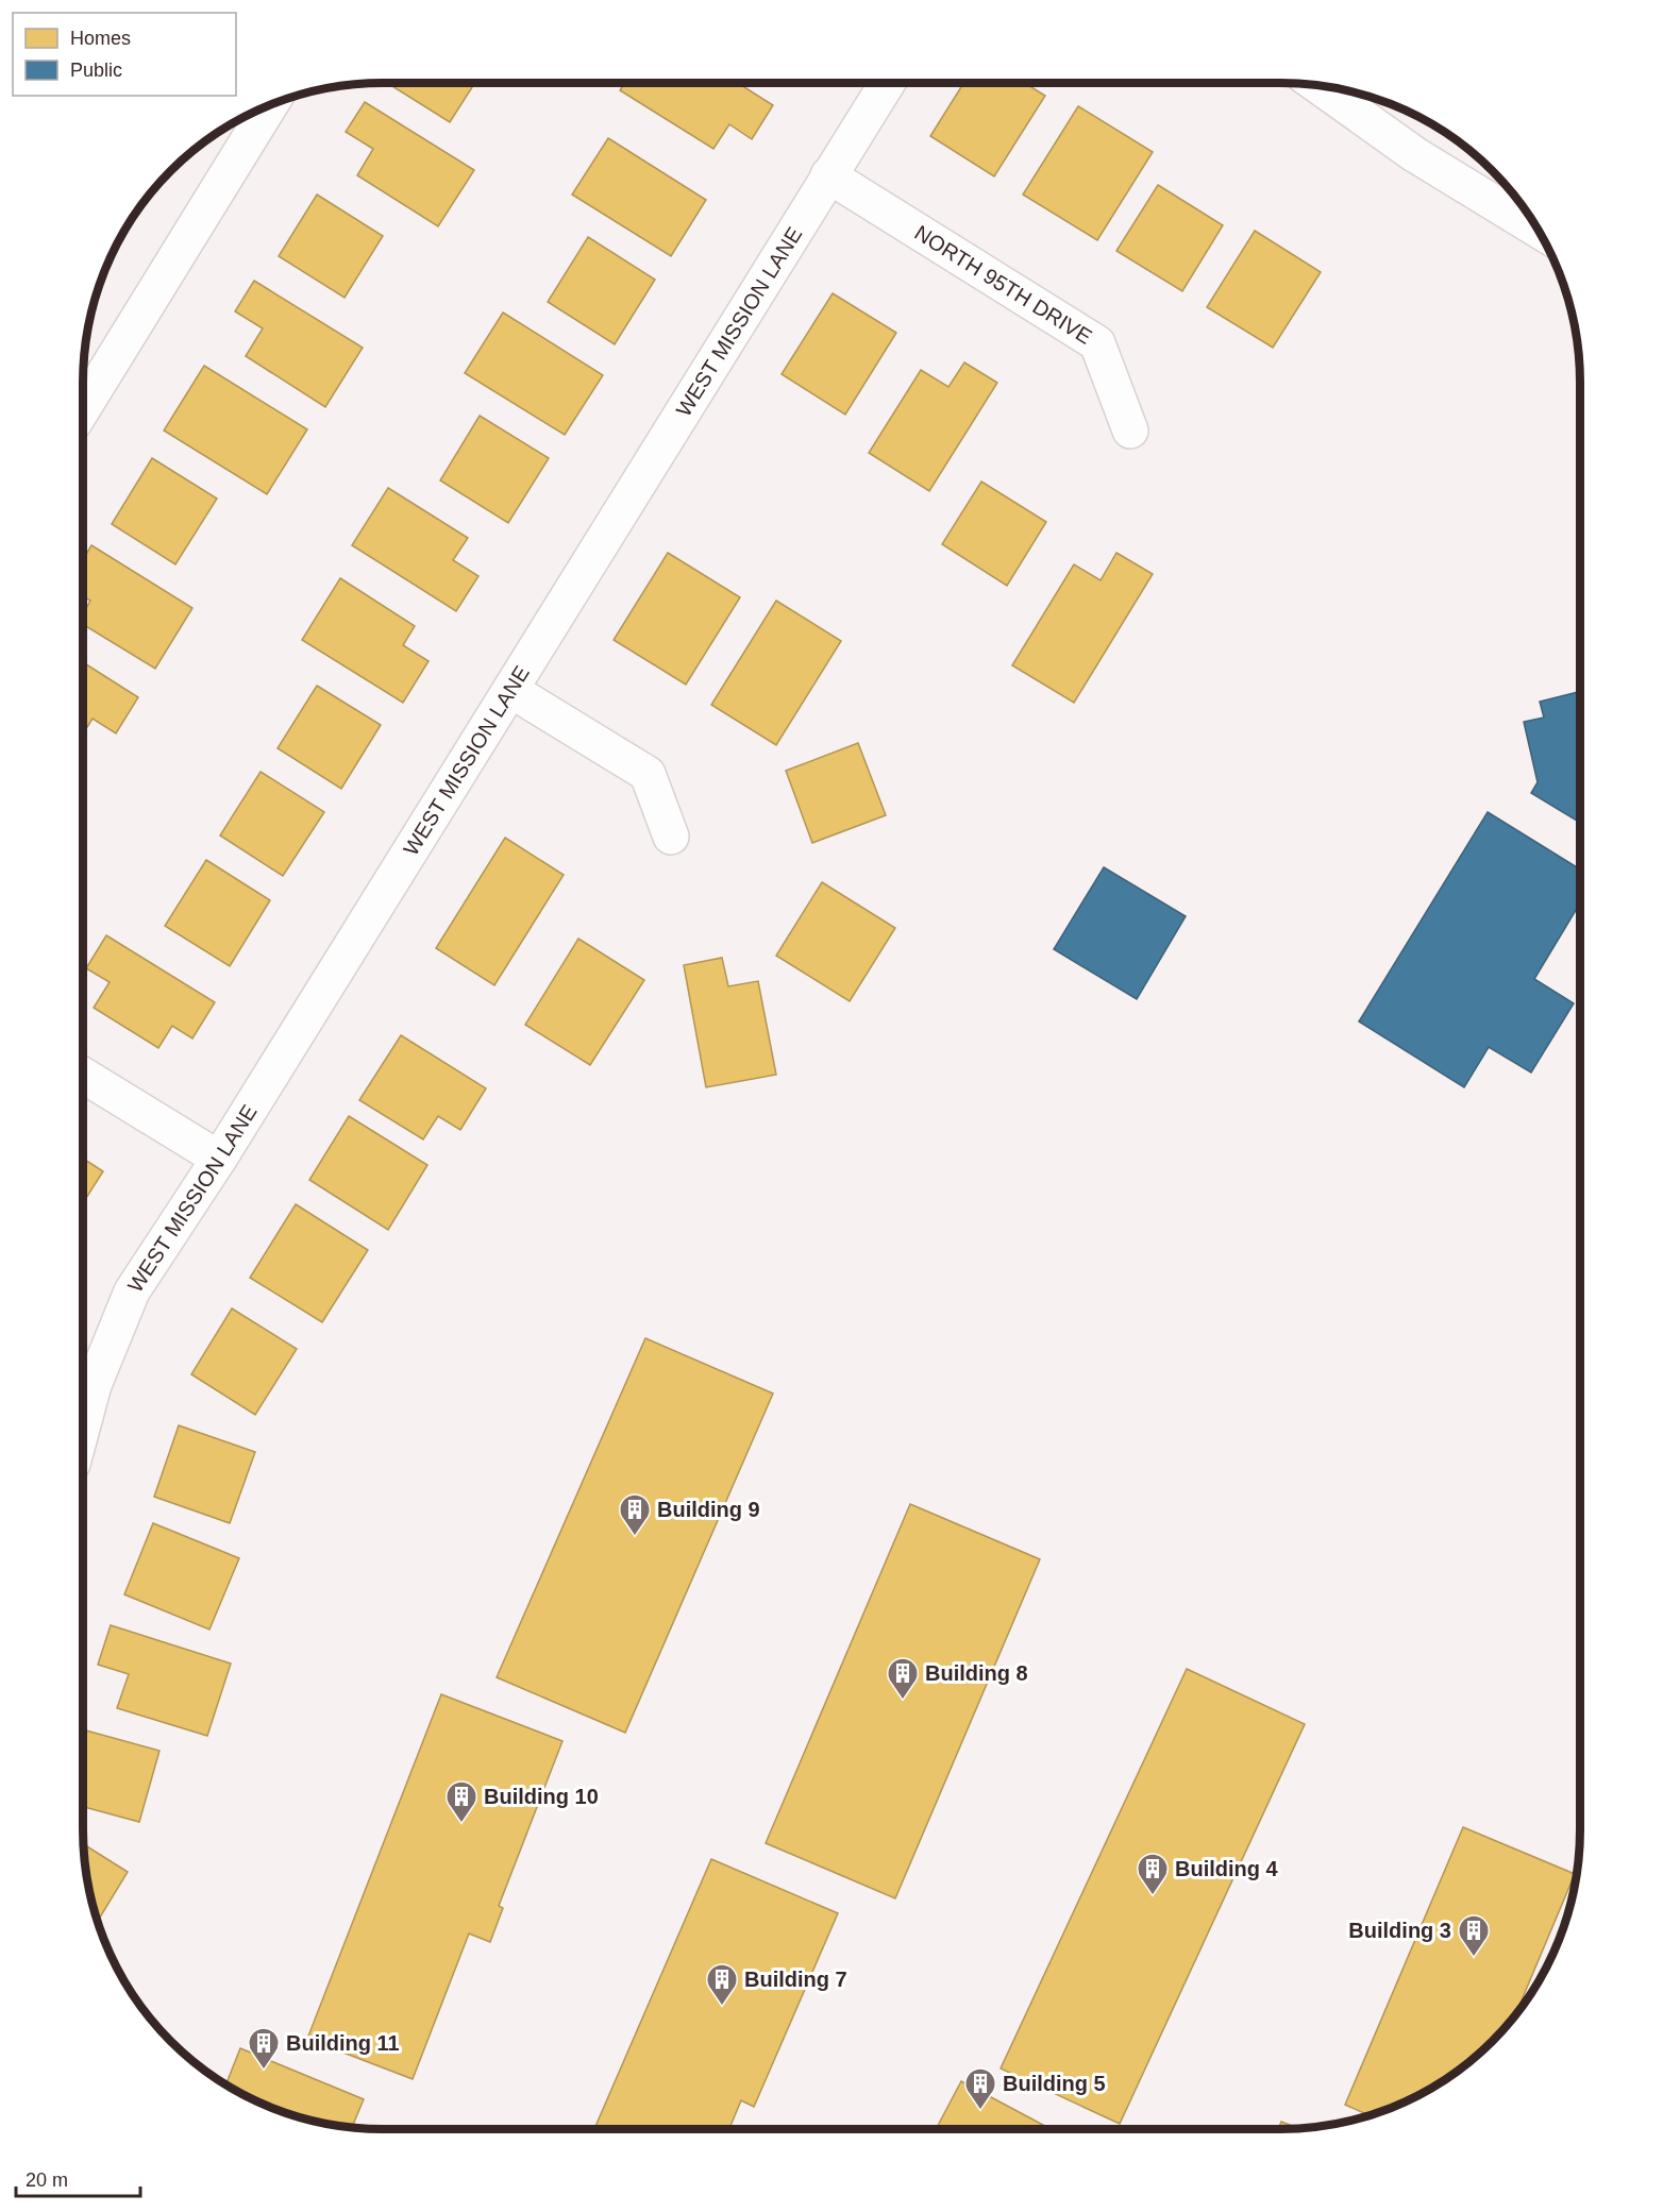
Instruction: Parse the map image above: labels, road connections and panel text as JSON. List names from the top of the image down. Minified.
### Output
{"streets":{"street":["NORTH 95TH DRIVE","WEST MISSION LANE"]},"crossings":[["NORTH 95TH DRIVE","WEST MISSION LANE"]],"places":{"building":["Building 9","Building 8","Building 10","Building 4","Building 3","Building 7","Building 11","Building 5"]},"legend":["Homes","Public"],"scale_bar":"20 m"}
